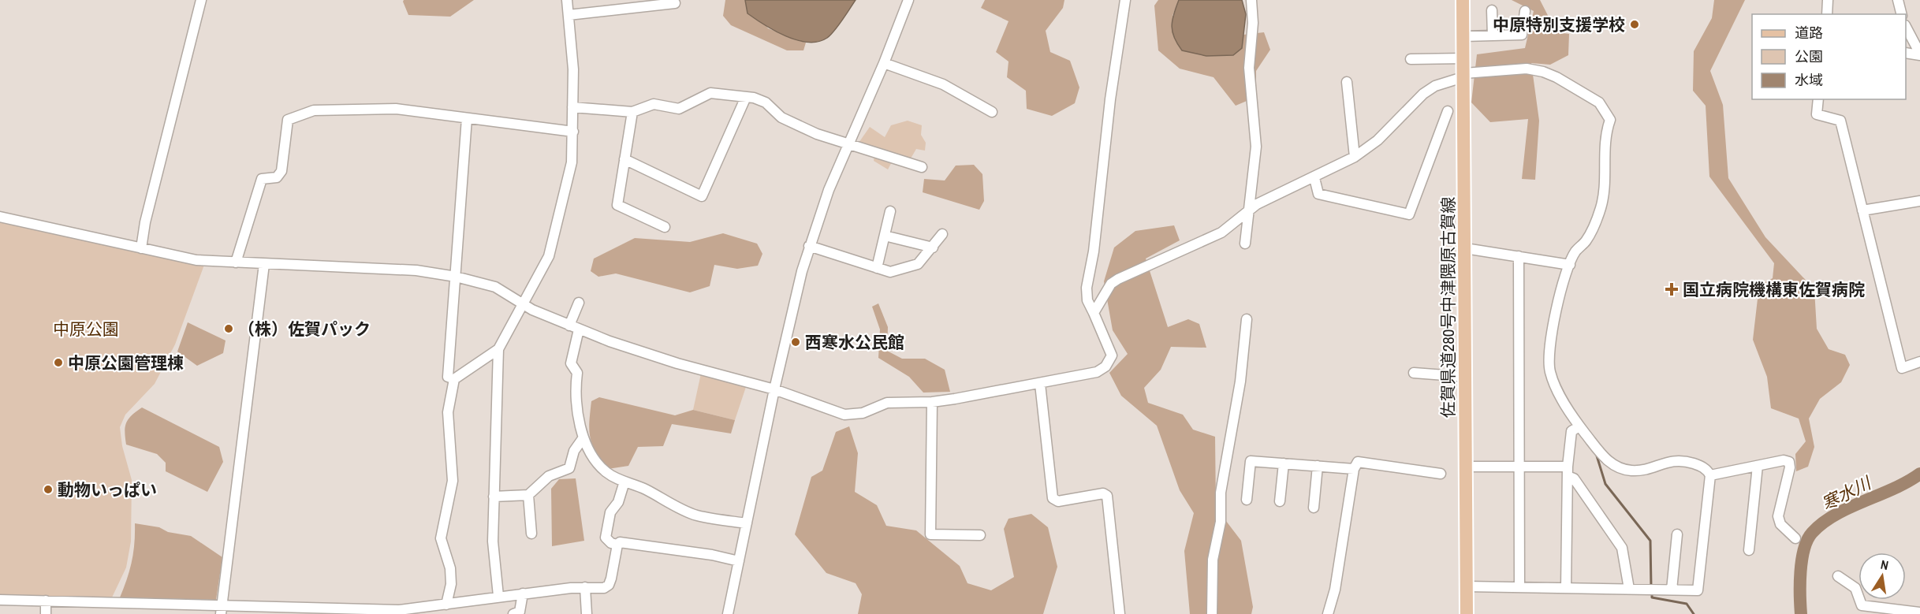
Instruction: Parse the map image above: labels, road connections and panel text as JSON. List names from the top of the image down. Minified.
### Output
{"streets":{"main road":["佐賀県道280号中津隈原古賀線"]},"water":["寒水川"],"parks":["中原公園"],"places":{"other":["中原特別支援学校","（株）佐賀パック","西寒水公民館","中原公園管理棟","動物いっぱい"],"health":["国立病院機構東佐賀病院"]},"legend":["道路","公園","水域"],"north":"top"}
